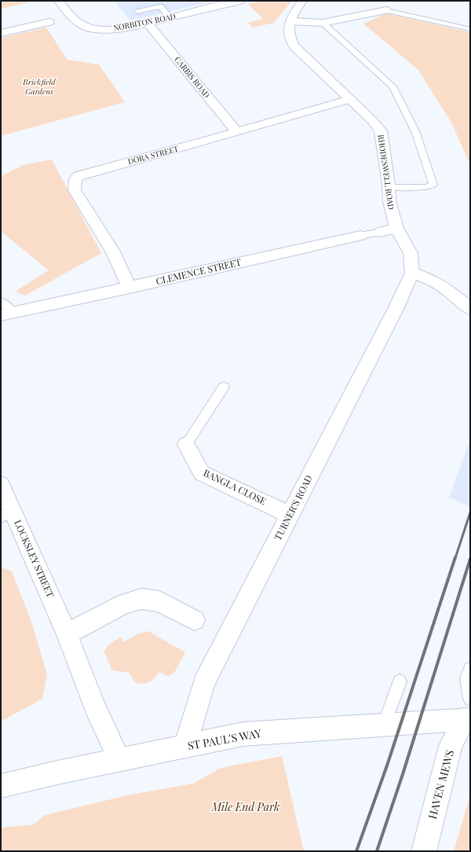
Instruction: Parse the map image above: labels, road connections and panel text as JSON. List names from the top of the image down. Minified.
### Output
{"streets":{"street":["NORBITON ROAD","CARBIS ROAD","DORA STREET","RHODESWELL ROAD","CLEMENCE STREET","BANGLA CLOSE","TURNER'S ROAD","LOCKSLEY STREET","ST PAUL'S WAY","HAVEN MEWS"]},"crossings":[["NORBITON ROAD","CARBIS ROAD"],["CARBIS ROAD","DORA STREET"],["DORA STREET","RHODESWELL ROAD"],["DORA STREET","CLEMENCE STREET"],["RHODESWELL ROAD","CLEMENCE STREET"],["RHODESWELL ROAD","TURNER'S ROAD"],["BANGLA CLOSE","TURNER'S ROAD"],["TURNER'S ROAD","ST PAUL'S WAY"],["LOCKSLEY STREET","ST PAUL'S WAY"],["ST PAUL'S WAY","HAVEN MEWS"]],"parks":["Brickfield Gardens","Mile End Park"]}
